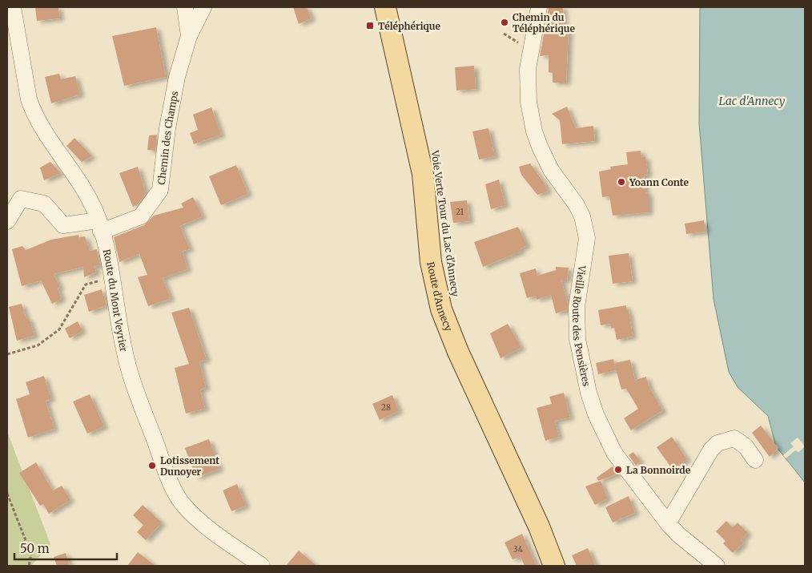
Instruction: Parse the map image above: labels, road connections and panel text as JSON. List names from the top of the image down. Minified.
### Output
{"streets":{"main road":["Route d'Annecy"],"street":["Chemin des Champs","Route du Mont Veyrier","Vieille Route des Pensières"]},"crossings":[["Chemin des Champs","Route du Mont Veyrier"]],"water":["Lac d'Annecy"],"places":{"other":["Chemin du Téléphérique","Yoann Conte","Lotissement Dunoyer","La Bonnoirde"],"transit":["Téléphérique"]},"house_numbers":["21","28","34"],"scale_bar":"50 m"}
